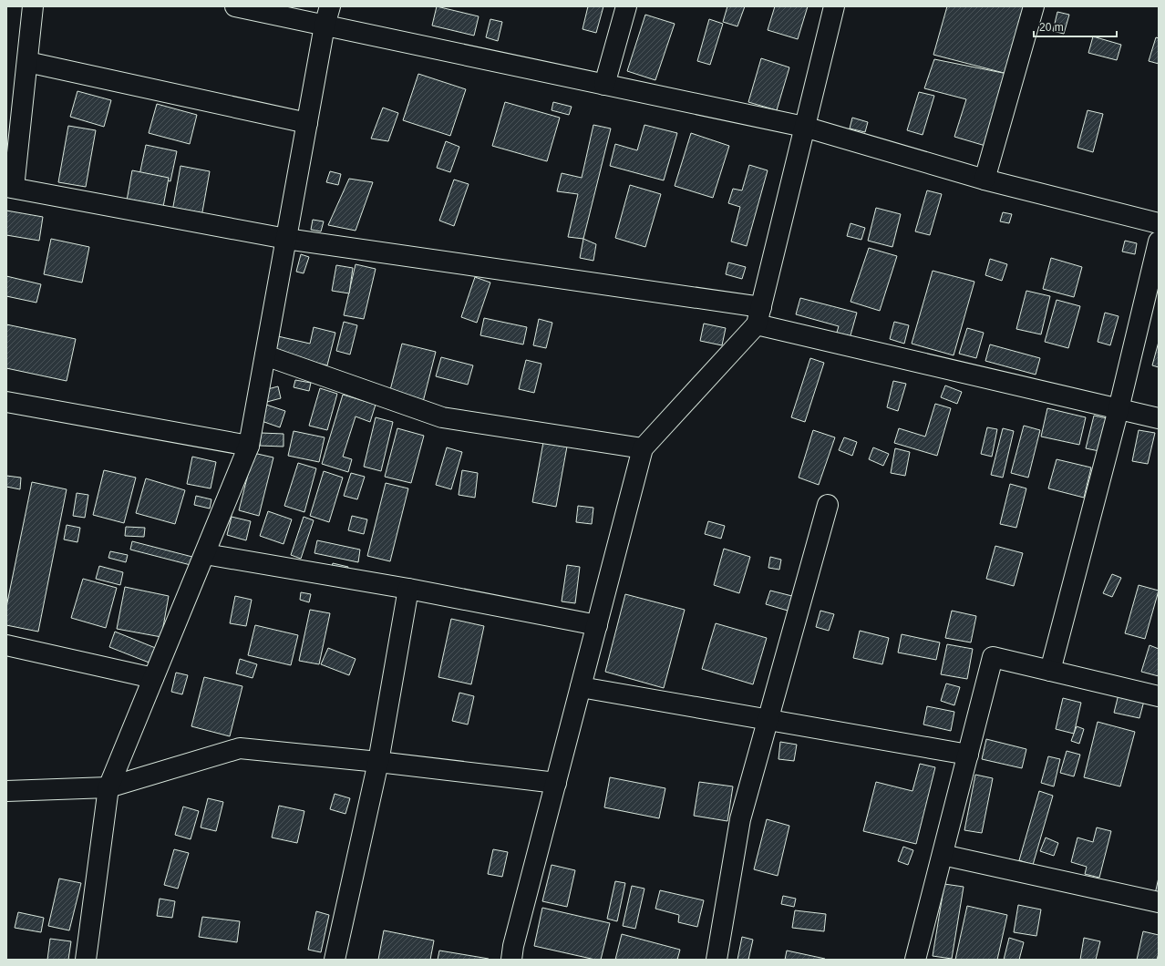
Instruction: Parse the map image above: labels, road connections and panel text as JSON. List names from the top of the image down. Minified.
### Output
{"scale_bar":"20 m"}
